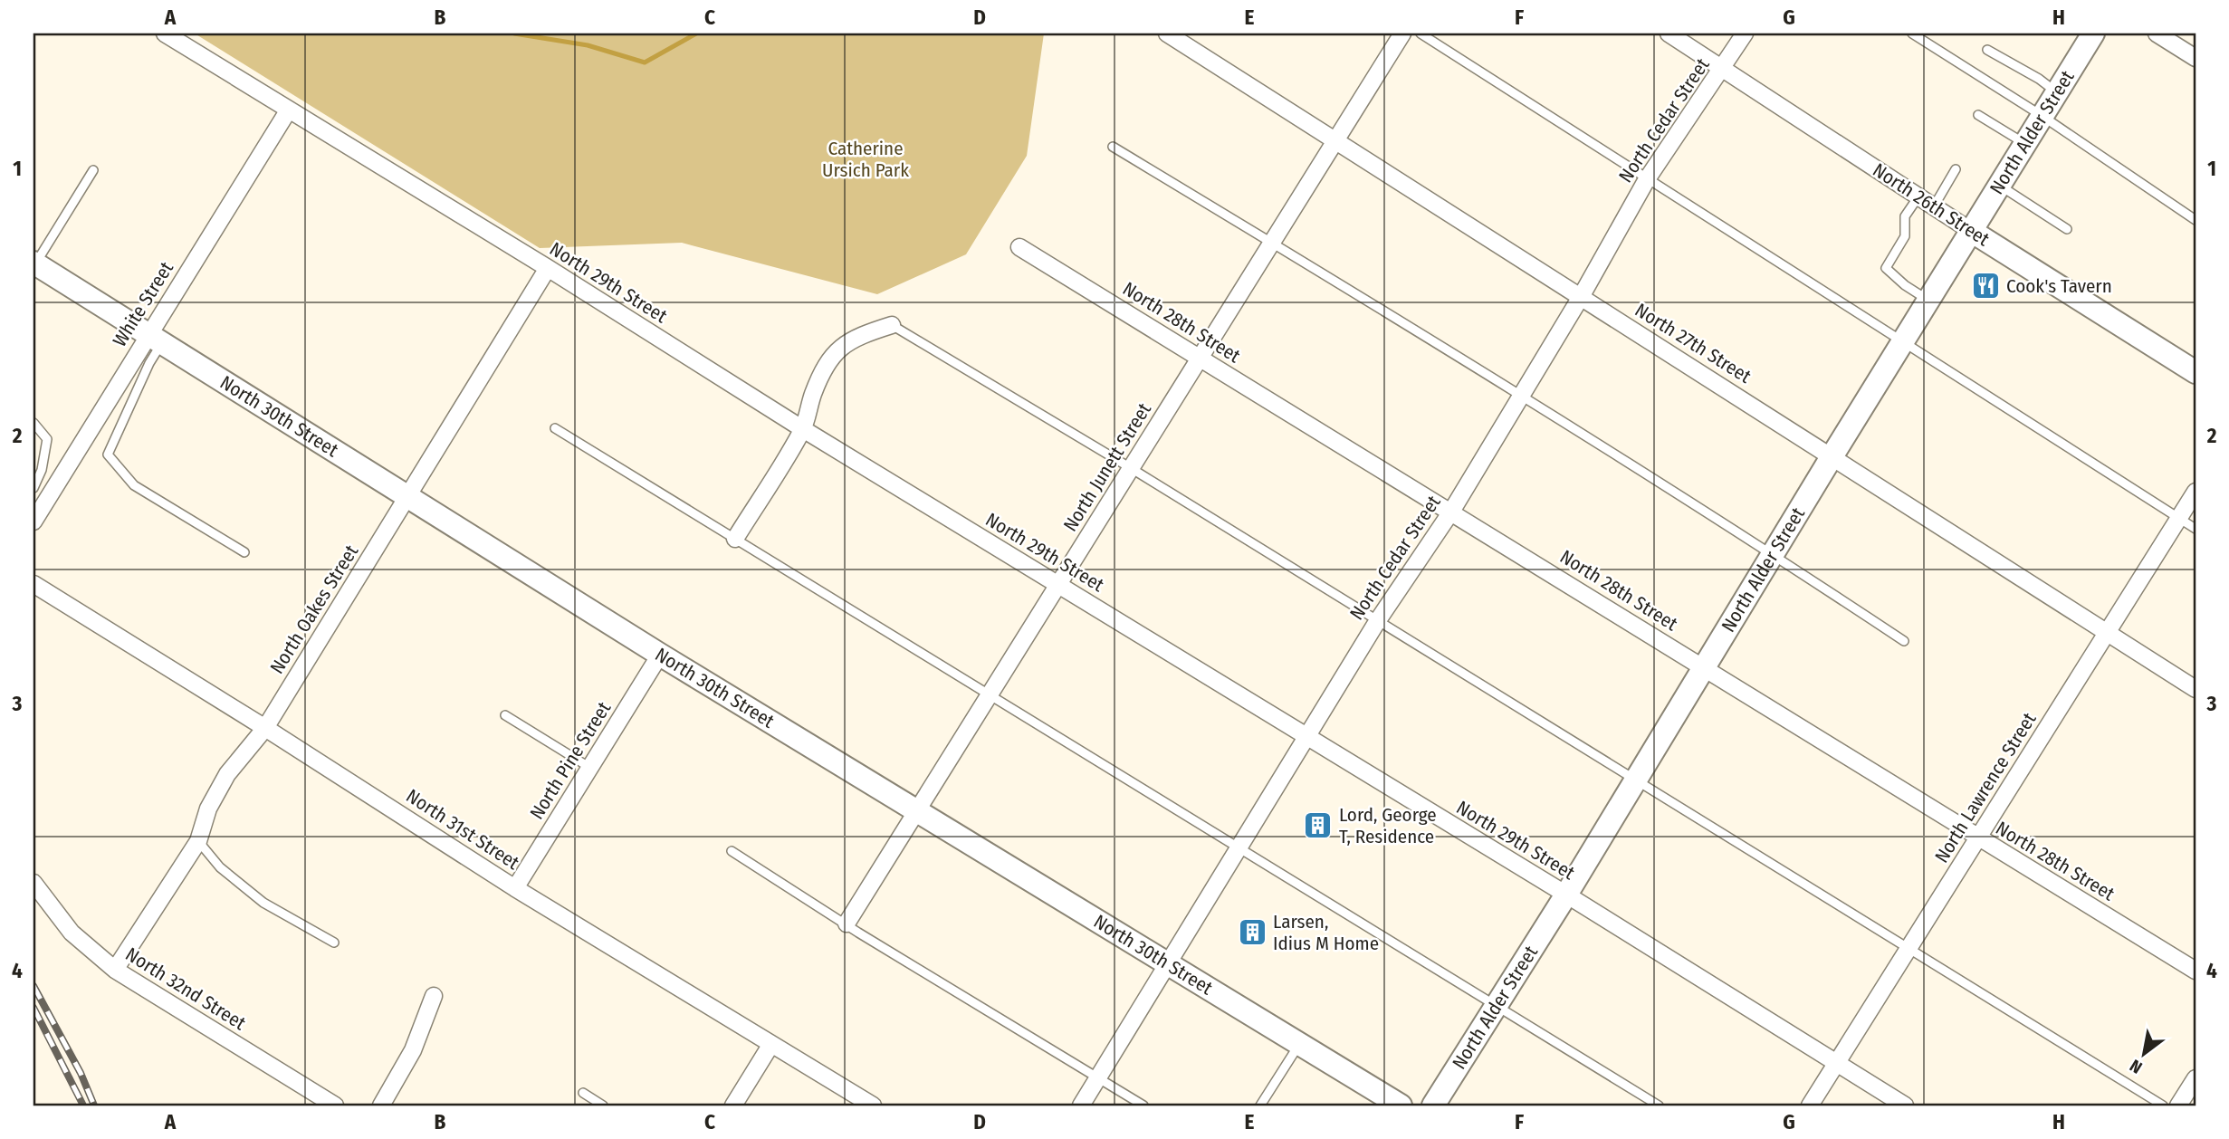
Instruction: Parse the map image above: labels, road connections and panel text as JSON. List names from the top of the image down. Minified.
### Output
{"streets":{"main road":["North Alder Street","North 26th Street","North 30th Street"],"street":["North Cedar Street","North 29th Street","White Street","North 28th Street","North 27th Street","North Junett Street","North Oakes Street","North Pine Street","North Lawrence Street","North 31st Street","North 32nd Street"]},"crossings":[["North Cedar Street","North 26th Street"],["North Cedar Street","North 29th Street"],["North Cedar Street","North 28th Street"],["North Cedar Street","North 27th Street"],["North Cedar Street","North 30th Street"],["North Alder Street","North 26th Street"],["North Alder Street","North 29th Street"],["North Alder Street","North 28th Street"],["North Alder Street","North 27th Street"],["North 29th Street","White Street"],["North 29th Street","North Junett Street"],["North 29th Street","North Oakes Street"],["North 29th Street","North Lawrence Street"],["White Street","North 30th Street"],["North 28th Street","North Junett Street"],["North 28th Street","North Lawrence Street"],["North 27th Street","North Junett Street"],["North 27th Street","North Lawrence Street"],["North 30th Street","North Junett Street"],["North 30th Street","North Oakes Street"],["North 30th Street","North Pine Street"],["North Oakes Street","North 31st Street"],["North Oakes Street","North 32nd Street"],["North Pine Street","North 31st Street"]],"parks":["Catherine Ursich Park"],"places":{"restaurant":["Cook's Tavern"],"building":["Lord, George T, Residence","Larsen, Idius M Home"]},"north":"bottom left","grid":{"columns":["A","B","C","D","E","F","G","H"],"rows":["1","2","3","4"]}}
